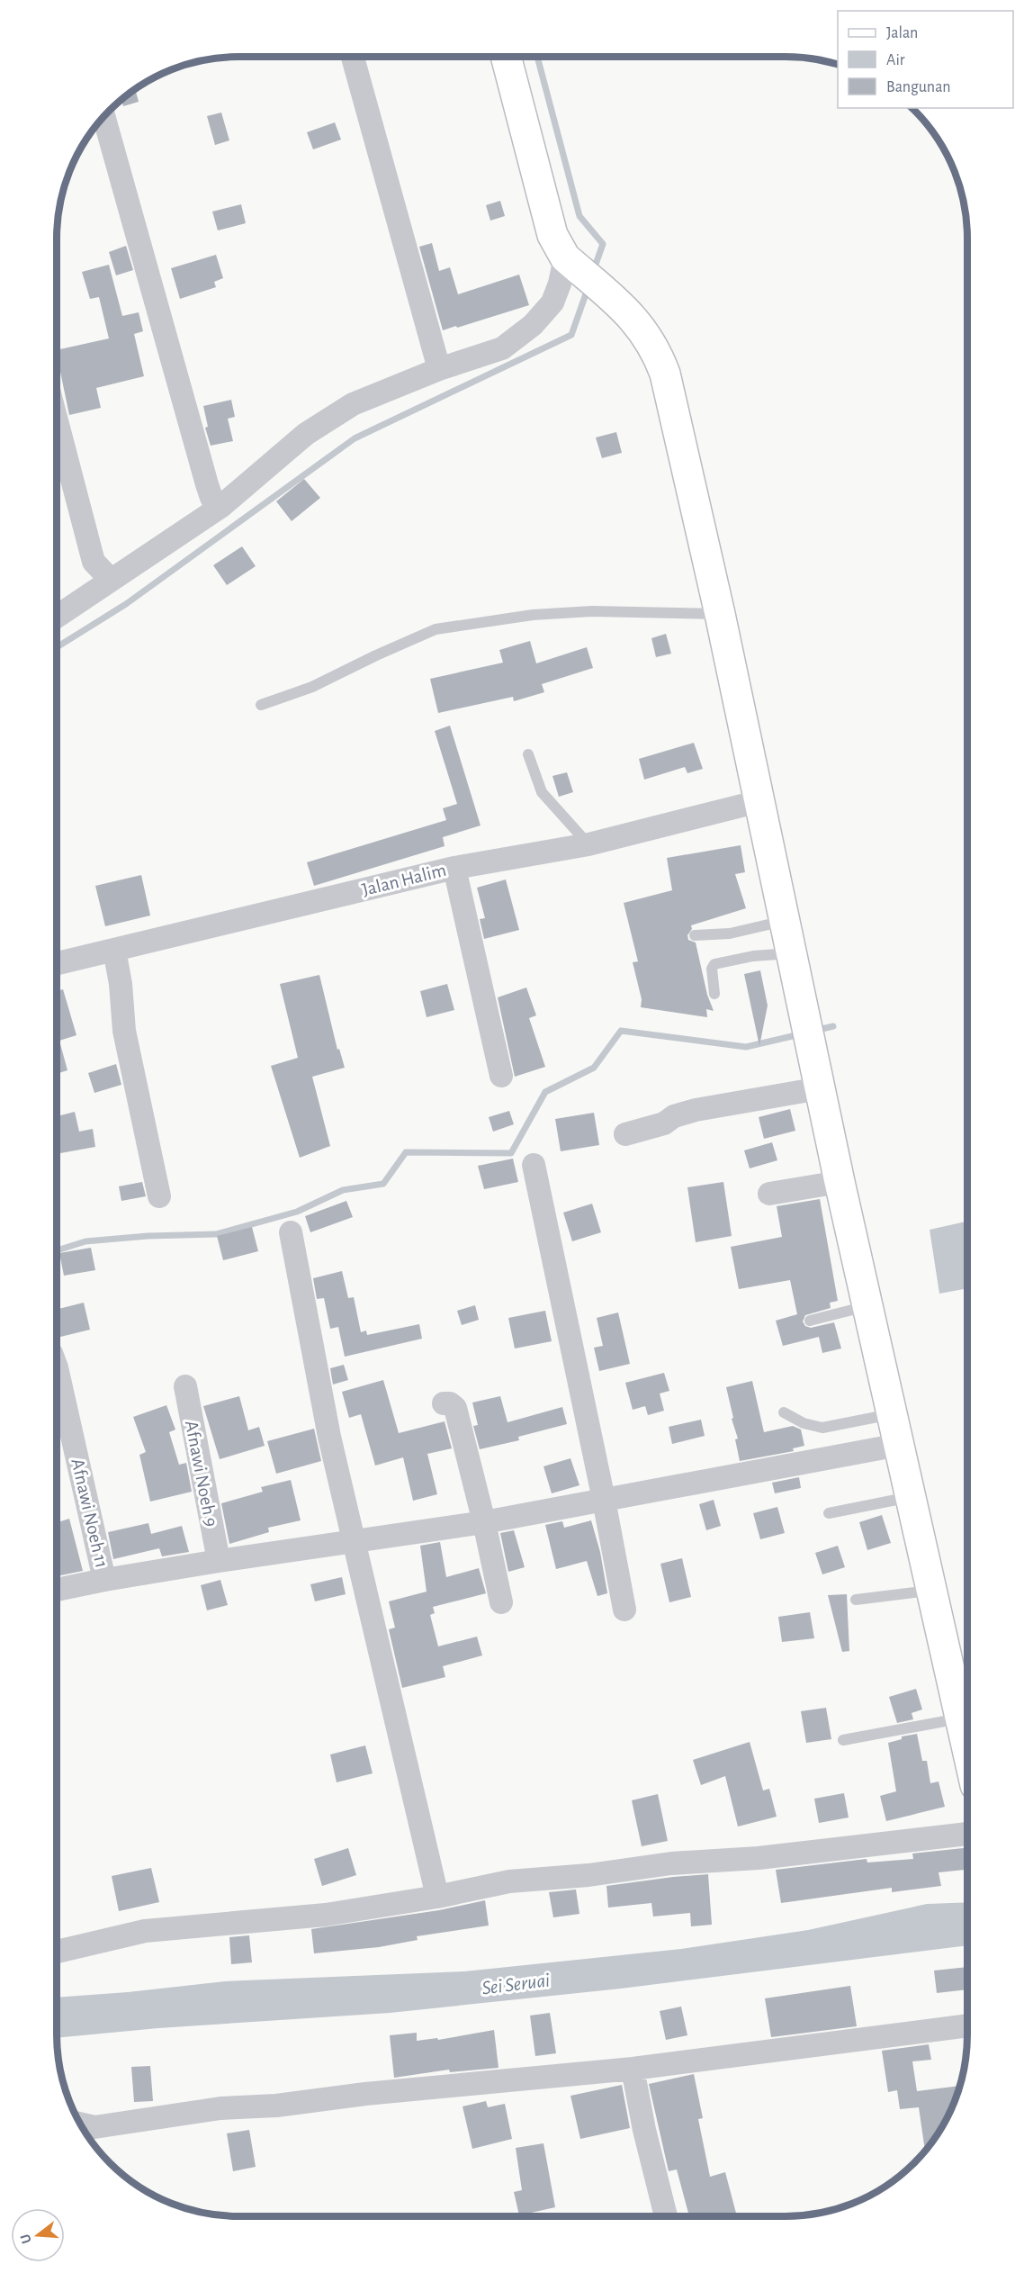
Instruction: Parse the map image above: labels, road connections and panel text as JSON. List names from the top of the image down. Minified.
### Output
{"streets":{"street":["Jalan Halim","Afnawi Noeh 9","Afnawi Noeh 11"]},"water":["Sei Seruai"],"legend":["Jalan","Air","Bangunan"],"north":"left"}
